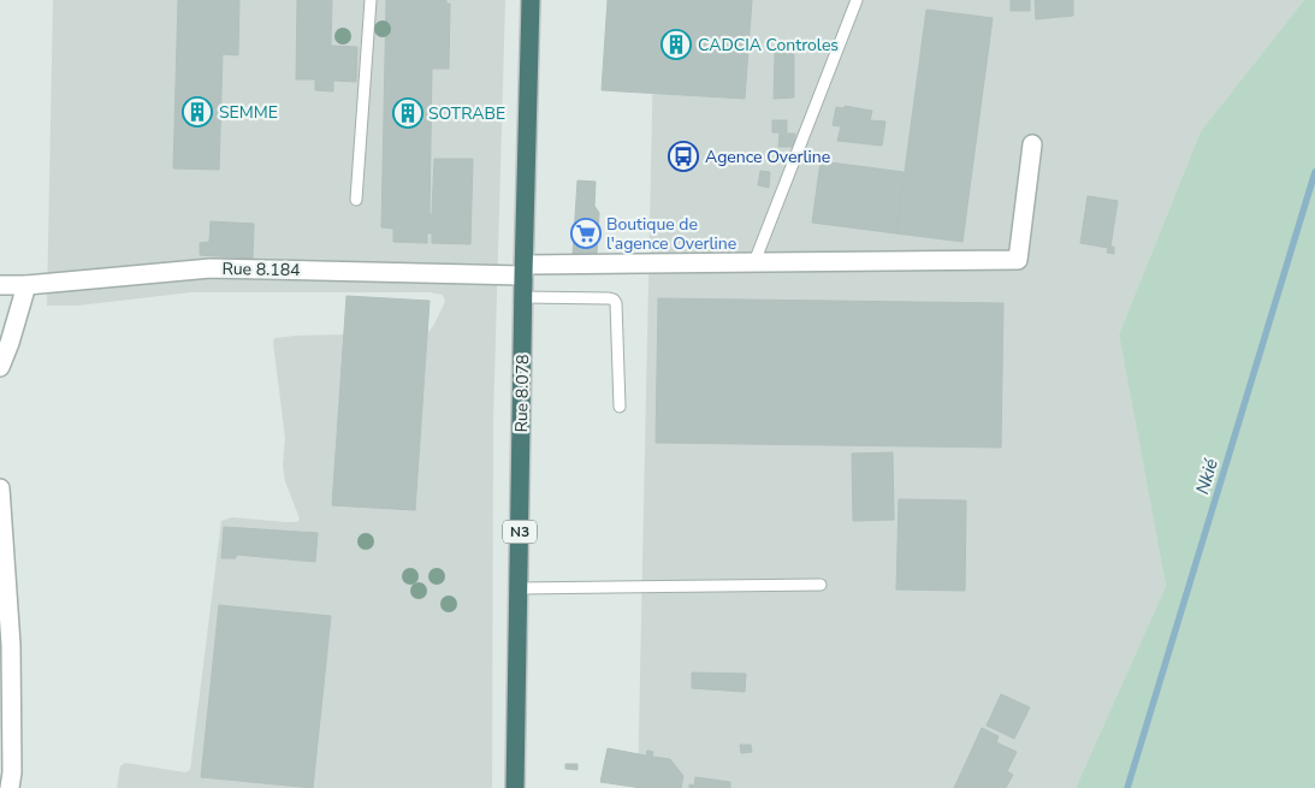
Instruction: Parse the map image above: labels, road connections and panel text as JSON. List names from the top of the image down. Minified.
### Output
{"streets":{"highway":["Rue 8.078","N3"],"street":["Rue 8.184"]},"crossings":[["Rue 8.184","Rue 8.078"]],"water":["Nkié"],"places":{"building":["CADCIA Controles","SEMME","SOTRABE"],"bus stop":["Agence Overline"],"supermarket":["Boutique de l'agence Overline"]}}
